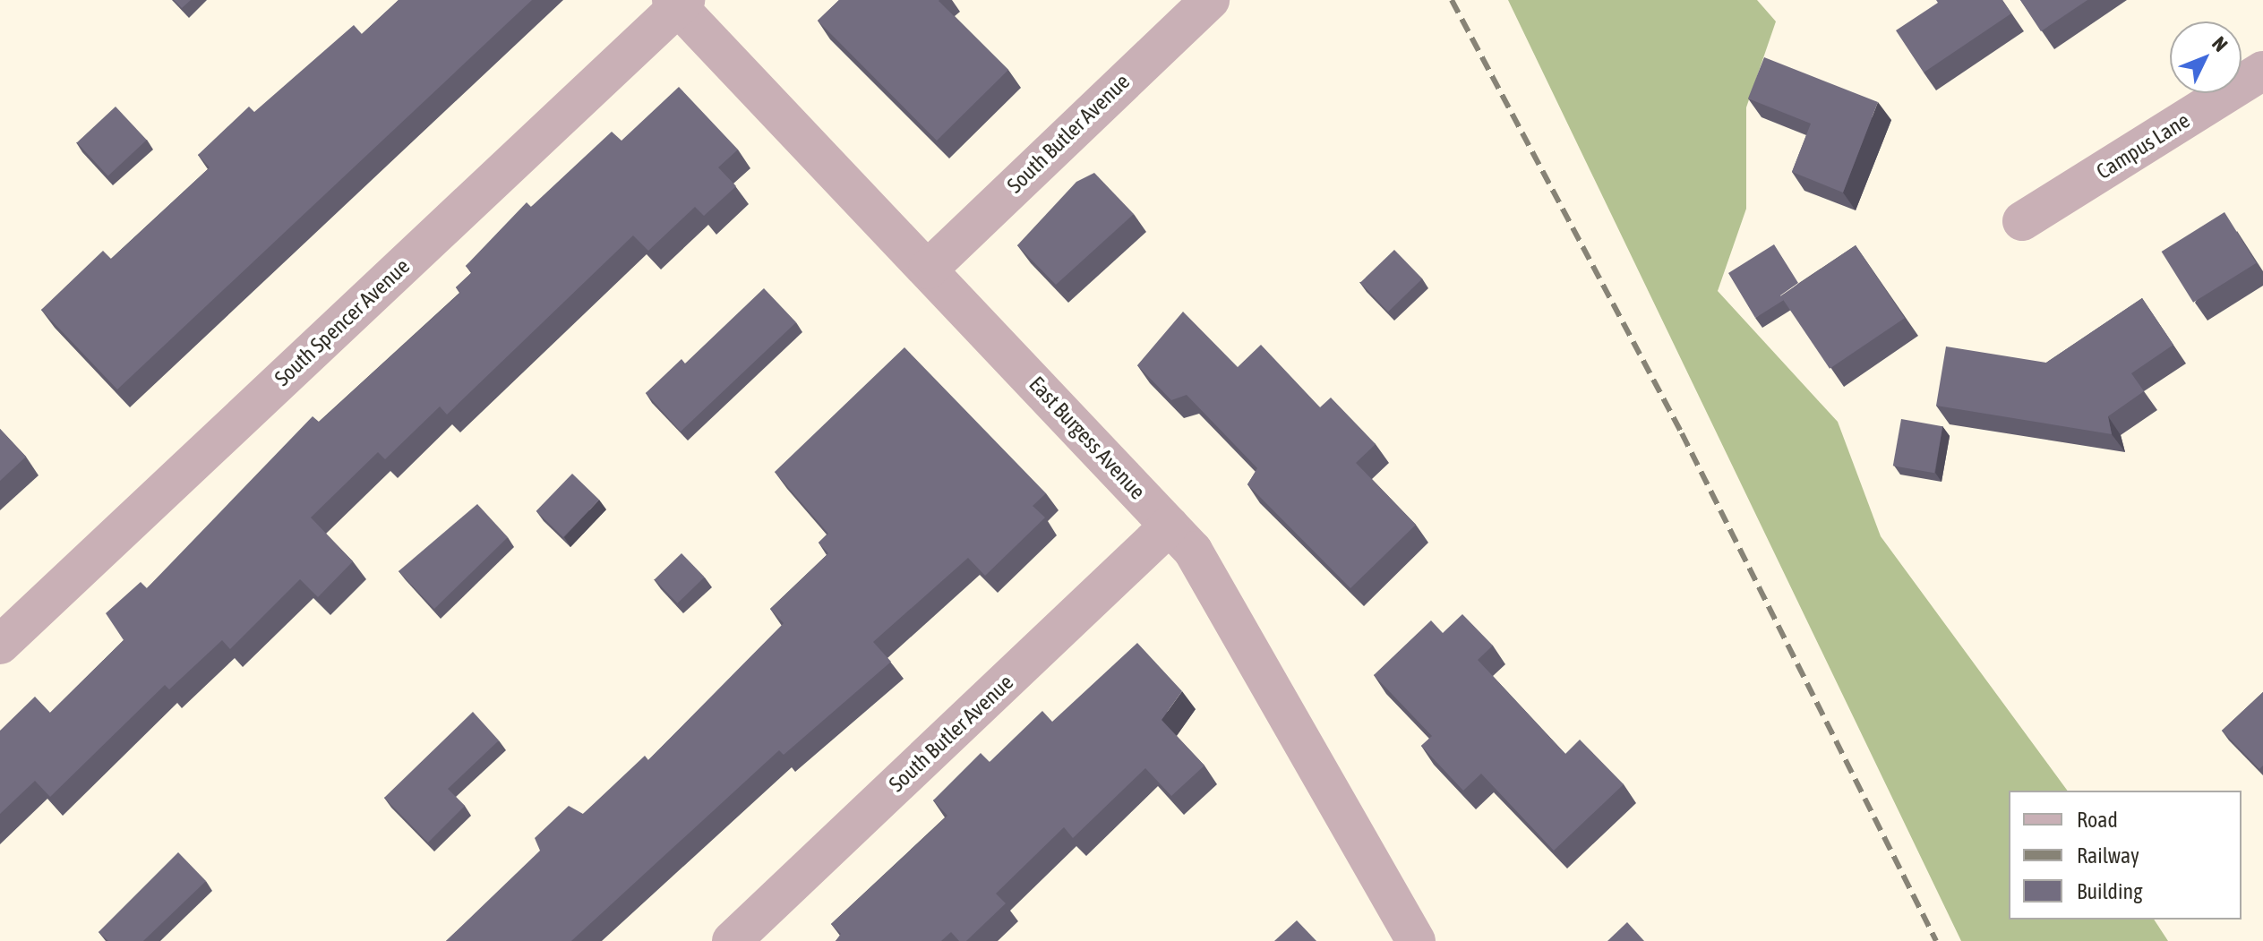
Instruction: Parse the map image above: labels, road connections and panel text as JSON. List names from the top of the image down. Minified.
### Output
{"streets":{"street":["South Butler Avenue","Campus Lane","South Spencer Avenue","East Burgess Avenue"]},"crossings":[["South Butler Avenue","East Burgess Avenue"],["South Spencer Avenue","East Burgess Avenue"]],"legend":["Road","Railway","Building"],"north":"top right"}
